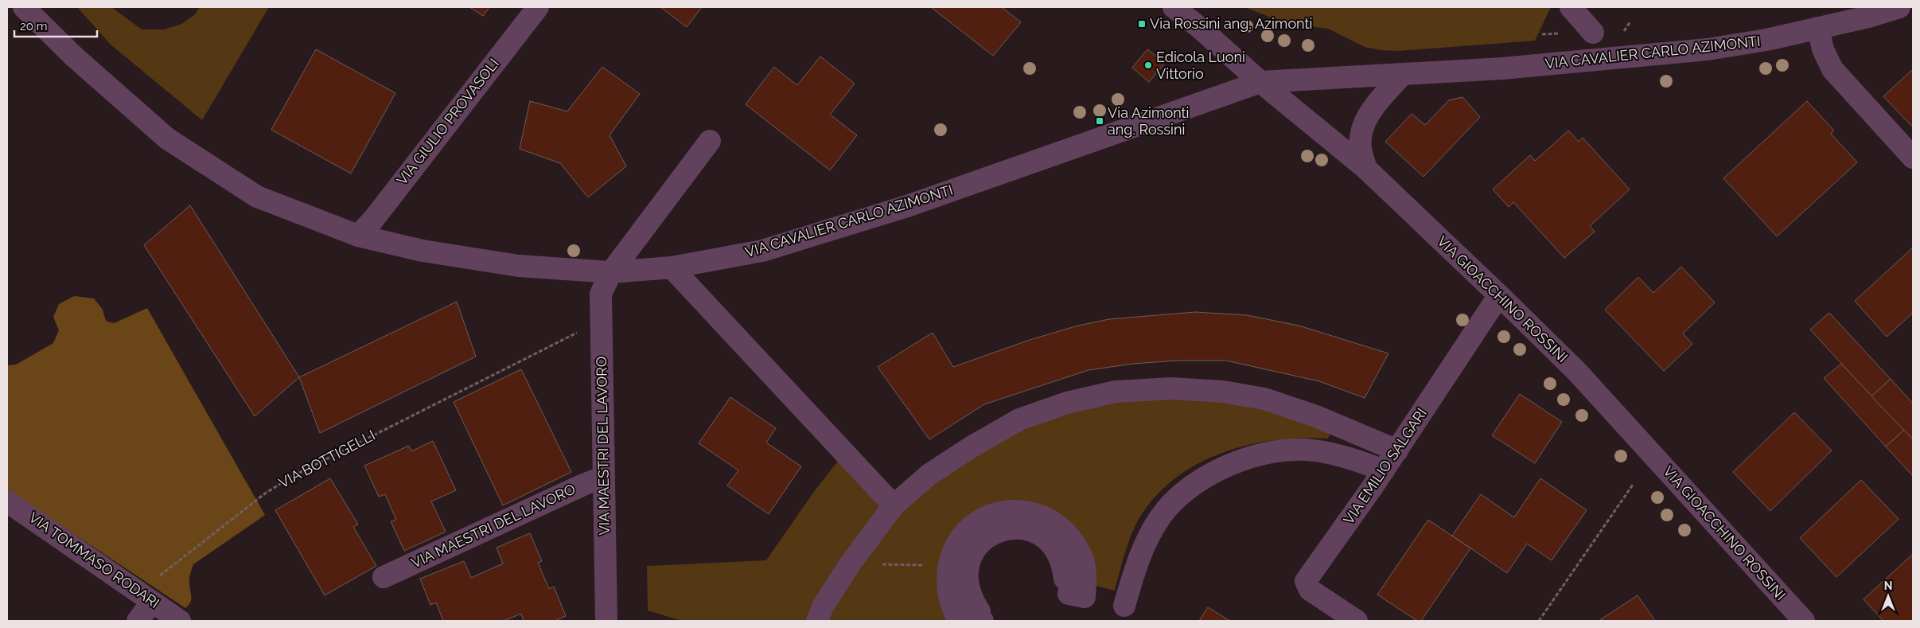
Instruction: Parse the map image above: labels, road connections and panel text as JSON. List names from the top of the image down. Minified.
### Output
{"streets":{"street":["VIA CAVALIER CARLO AZIMONTI","VIA GIULIO PROVASOLI","VIA GIOACCHINO ROSSINI","VIA MAESTRI DEL LAVORO","VIA EMILIO SALGARI","VIA TOMMASO RODARI"],"path":["VIA BOTTIGELLI"]},"crossings":[["VIA CAVALIER CARLO AZIMONTI","VIA GIULIO PROVASOLI"],["VIA CAVALIER CARLO AZIMONTI","VIA GIOACCHINO ROSSINI"],["VIA CAVALIER CARLO AZIMONTI","VIA MAESTRI DEL LAVORO"],["VIA GIOACCHINO ROSSINI","VIA EMILIO SALGARI"],["VIA BOTTIGELLI","VIA TOMMASO RODARI"]],"places":{"transit":["Via Rossini ang. Azimonti","Via Azimonti ang. Rossini"],"other":["Edicola Luoni Vittorio"]},"scale_bar":"20 m","north":"top"}
